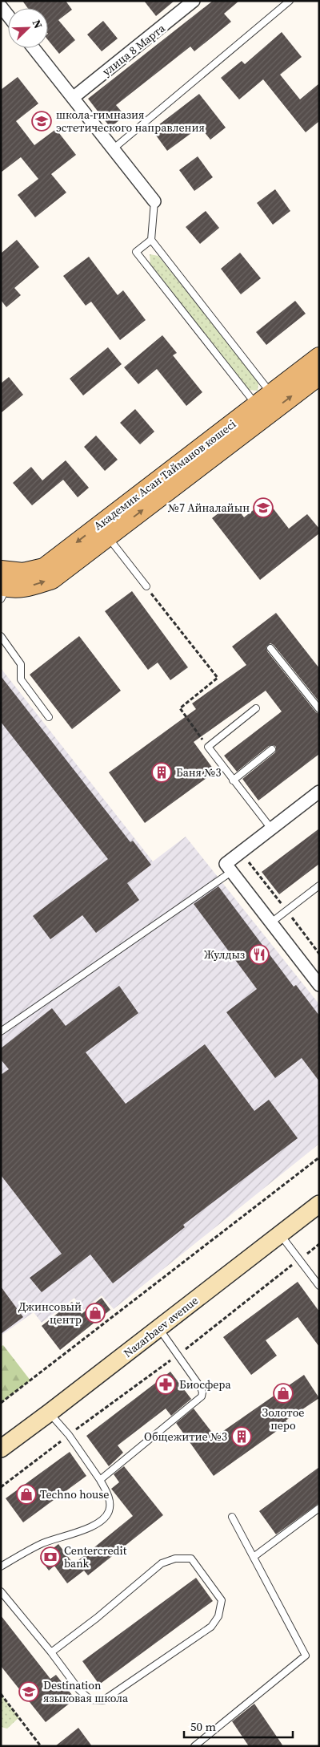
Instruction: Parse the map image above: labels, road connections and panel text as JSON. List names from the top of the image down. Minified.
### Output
{"streets":{"main road":["Академик Асан Тайманов көшесі","Nazarbaev avenue"],"street":["улица 8 Марта"]},"places":{"school or university":["школа-гимназия эстетического направления","№7 Айналайын","Destination языковая школа"],"building":["Баня №3","Общежитие №3"],"restaurant":["Жулдыз"],"shop":["Джинсовый центр","Золотое перо","Techno house"],"pharmacy":["Биосфера"],"bank":["Centercredit bank"]},"scale_bar":"50 m","north":"top right"}
